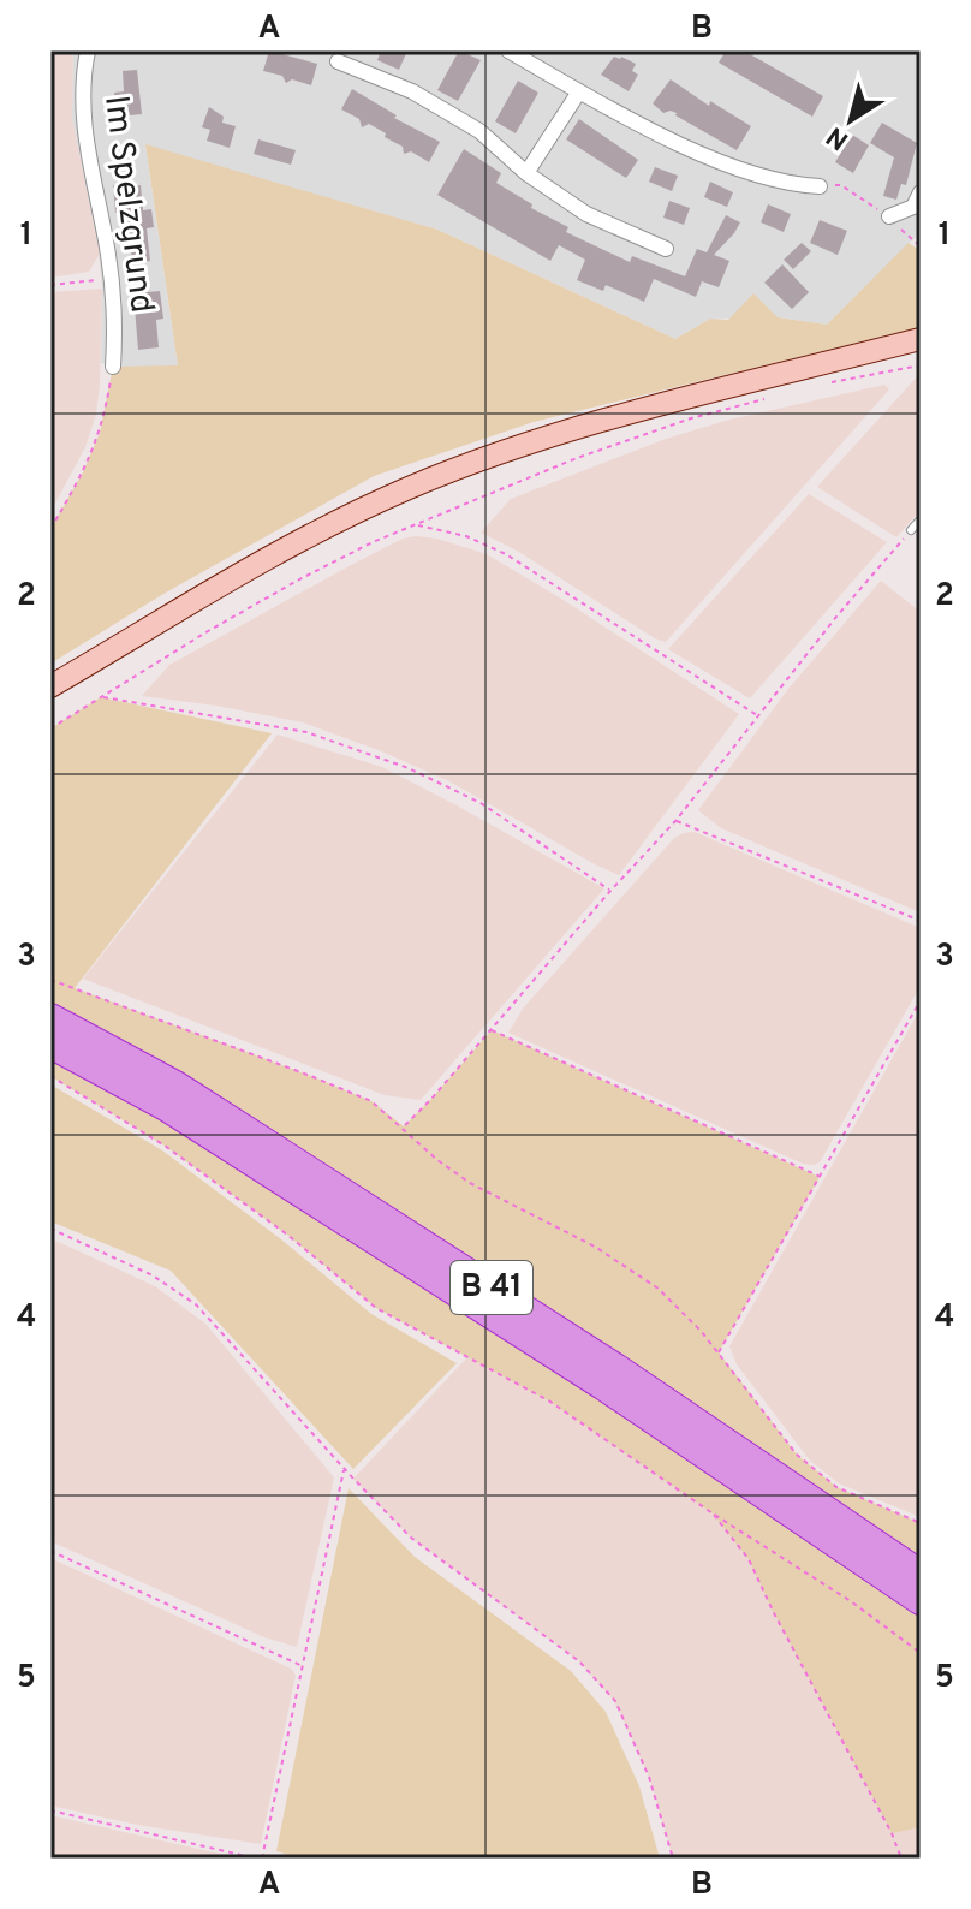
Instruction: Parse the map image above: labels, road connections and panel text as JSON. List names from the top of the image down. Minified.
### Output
{"streets":{"highway":["B 41"],"street":["Im Spelzgrund"]},"north":"bottom left","grid":{"columns":["A","B"],"rows":["1","2","3","4","5"]}}
